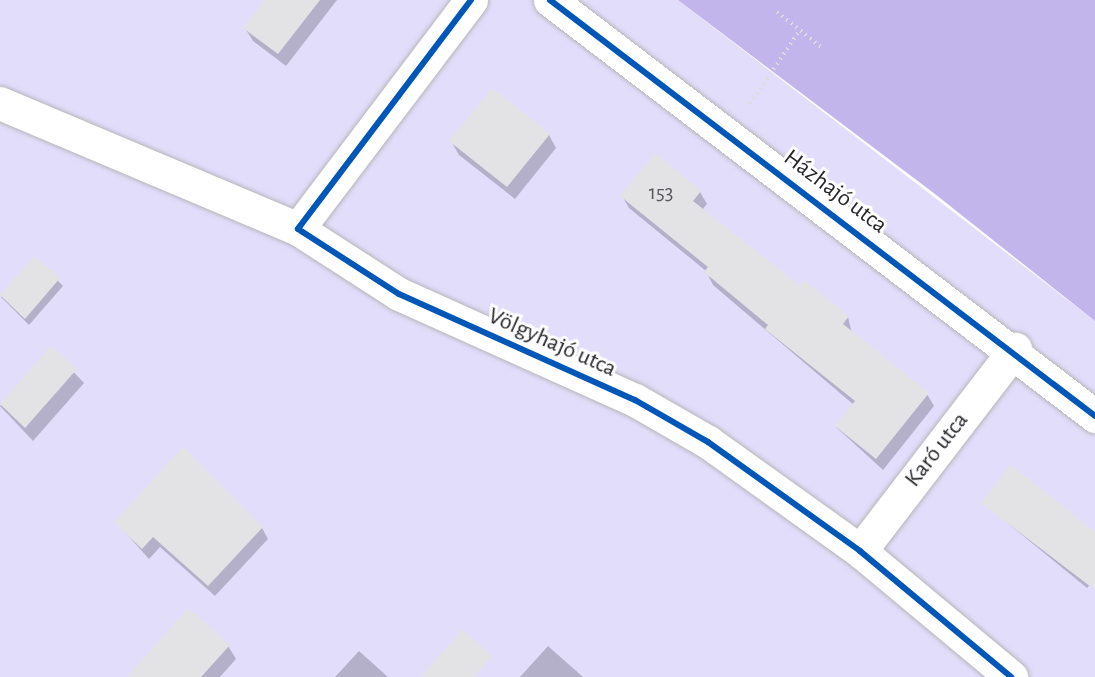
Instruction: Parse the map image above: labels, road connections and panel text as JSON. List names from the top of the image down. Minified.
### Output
{"streets":{"street":["Házhajó utca","Völgyhajó utca","Karó utca"]},"crossings":[["Házhajó utca","Karó utca"],["Völgyhajó utca","Karó utca"]],"house_numbers":["153"]}
